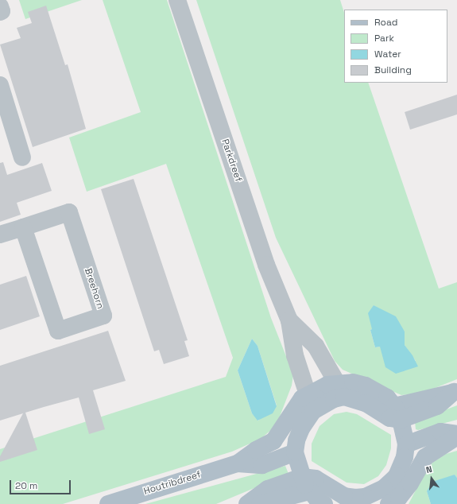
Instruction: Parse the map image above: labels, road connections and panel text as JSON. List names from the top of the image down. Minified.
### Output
{"streets":{"main road":["Houtribdreef"],"street":["Parkdreef","Breehorn"]},"crossings":[["Parkdreef","Houtribdreef"]],"legend":["Road","Park","Water","Building"],"scale_bar":"20 m","north":"top"}
